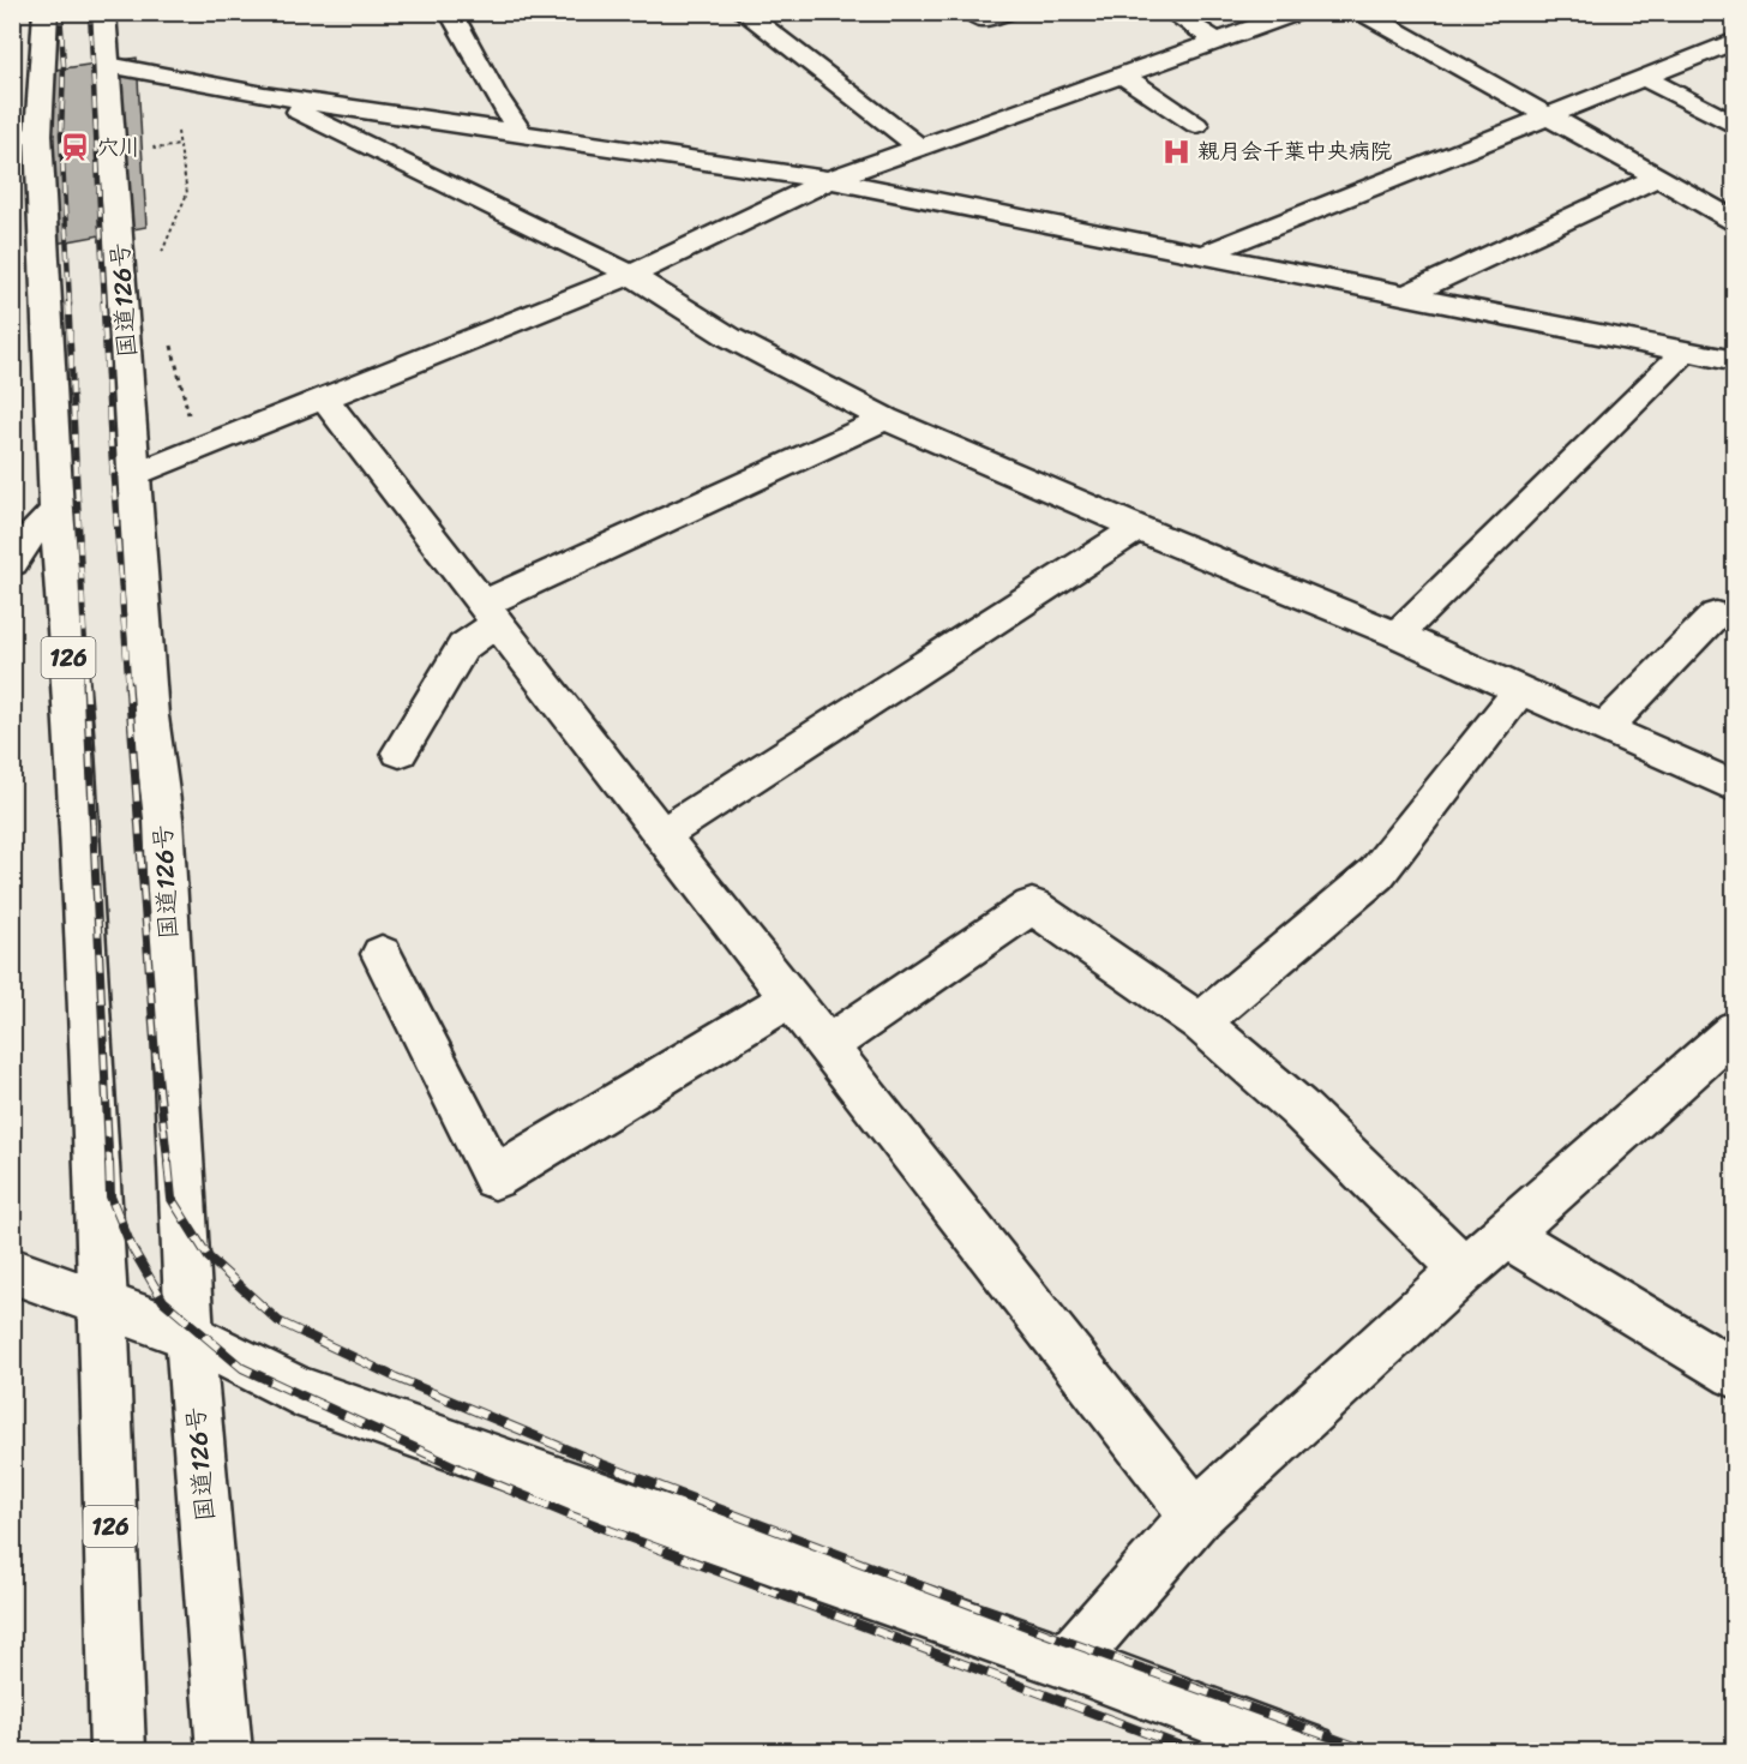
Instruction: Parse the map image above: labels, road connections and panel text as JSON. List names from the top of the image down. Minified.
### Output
{"streets":{"main road":["国道126号","126"]},"places":{"station":["穴川"],"hospital":["親月会千葉中央病院"]}}
